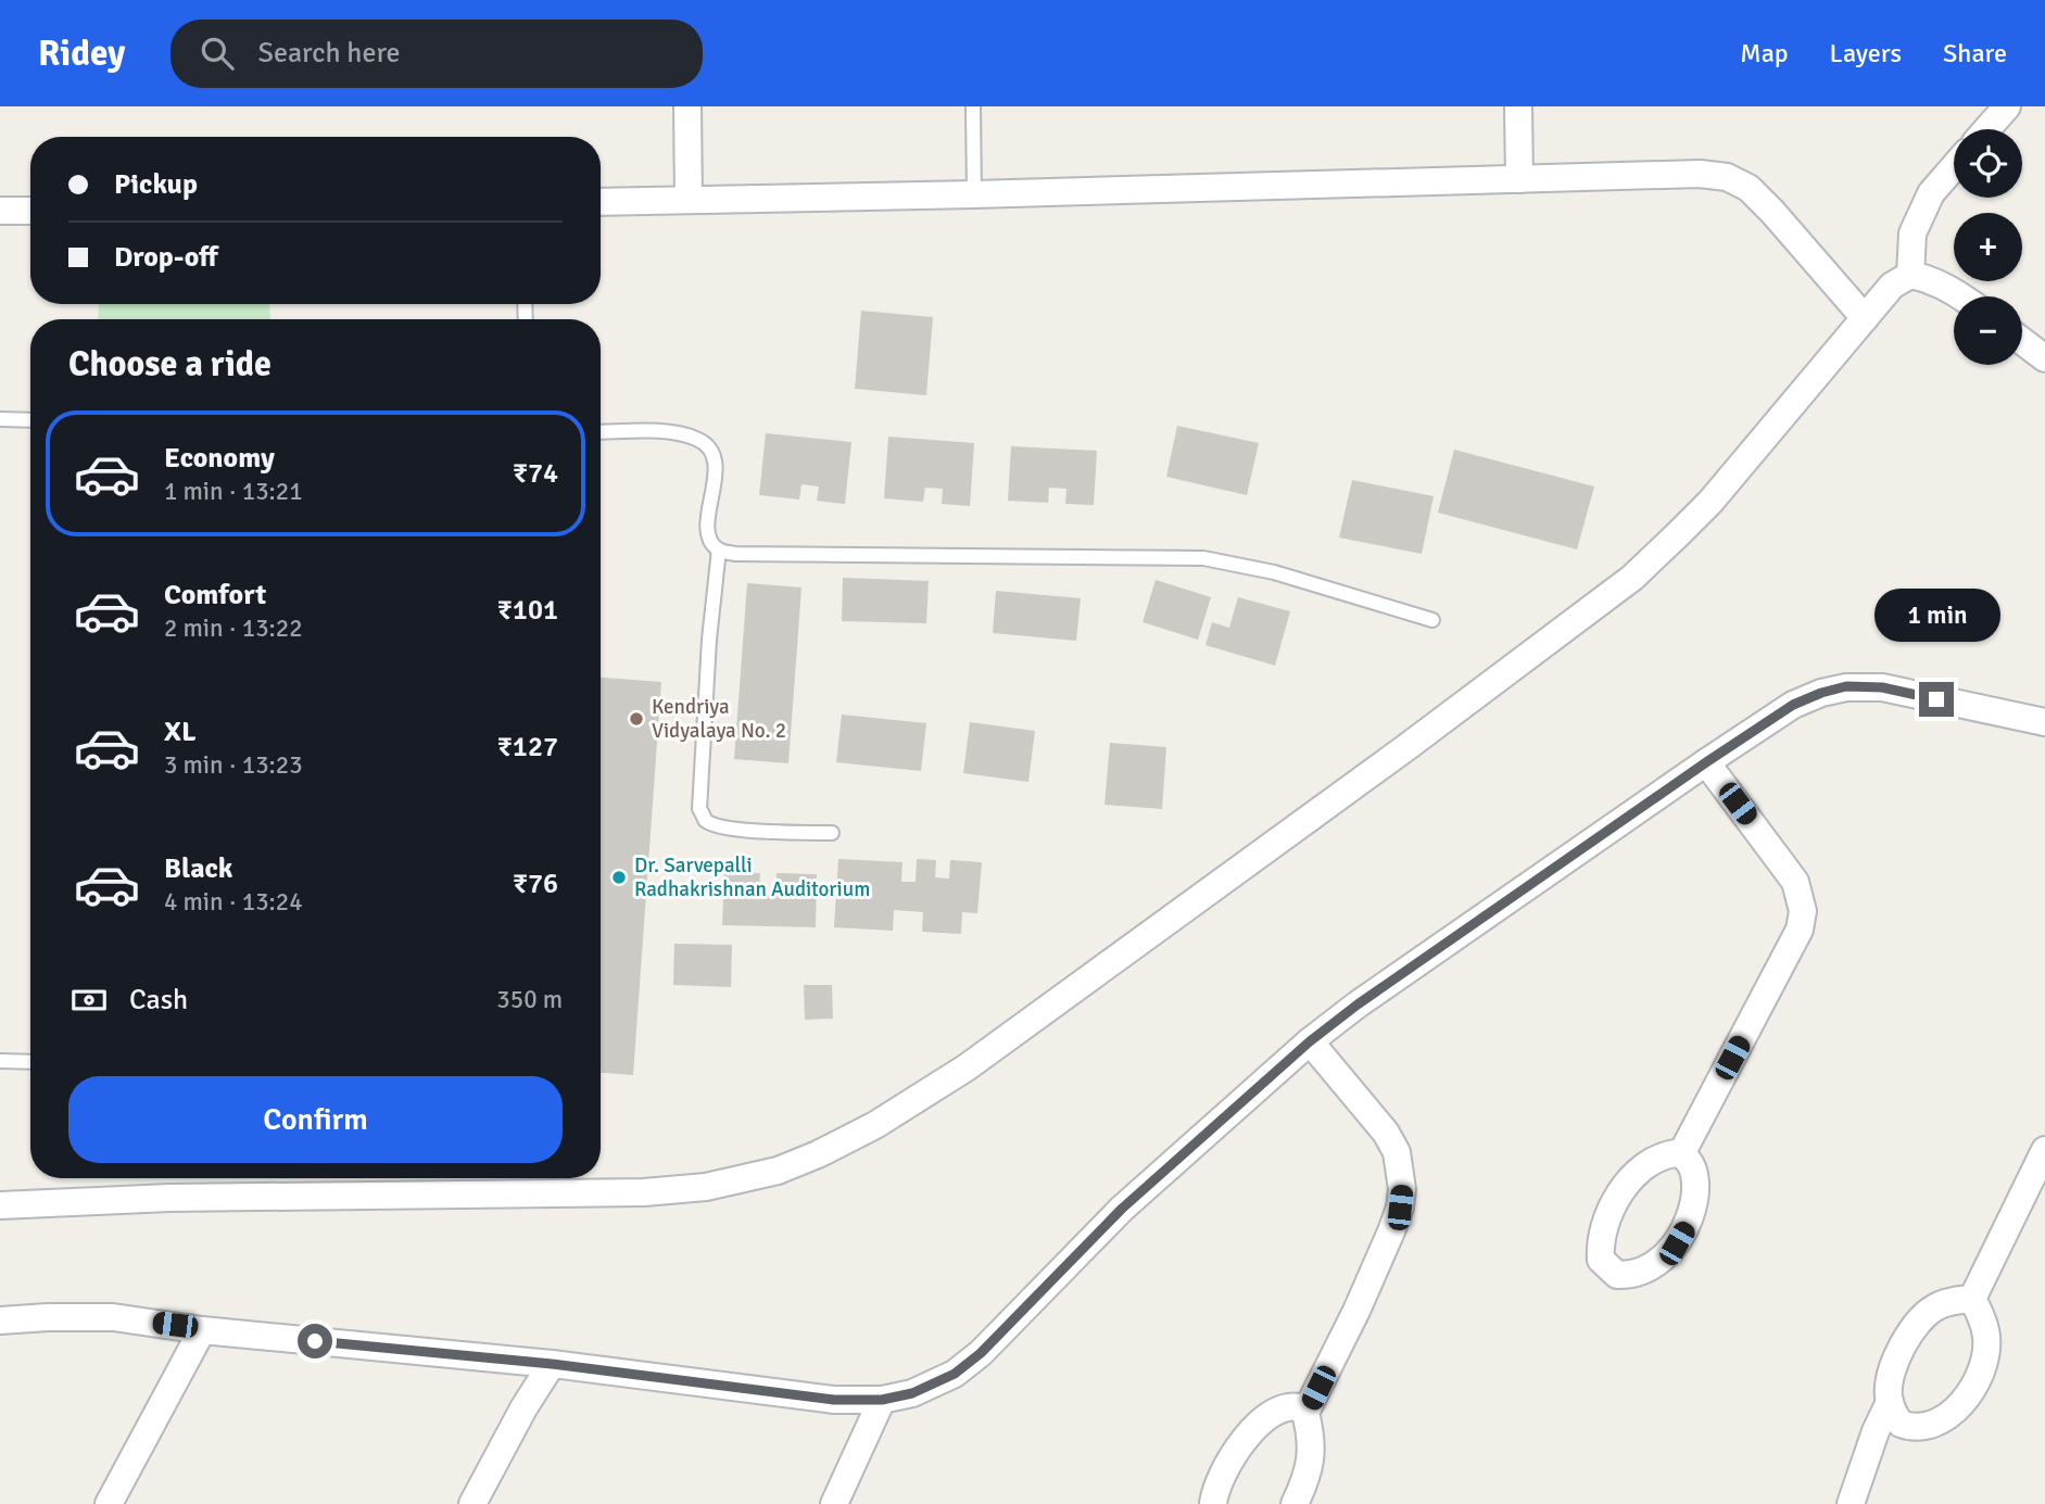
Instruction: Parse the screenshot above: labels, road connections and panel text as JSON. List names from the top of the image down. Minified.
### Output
{"places":["Kendriya Vidyalaya No. 2","Dr. Sarvepalli Radhakrishnan Auditorium"],"page":{"header":"Ridey","search":"Search here","nav":["Map","Layers","Share"],"map_buttons":["+","−"],"banner":["Pickup","Drop-off"],"heading":"Choose a ride","list":[{"name":"Economy","note":"1 min · 13:21","value":"₹74"},{"name":"Comfort","note":"2 min · 13:22","value":"₹101"},{"name":"XL","note":"3 min · 13:23","value":"₹127"},{"name":"Black","note":"4 min · 13:24","value":"₹76"}],"bubble":"1 min","pay":["Cash","350 m"],"buttons":"Confirm"}}
